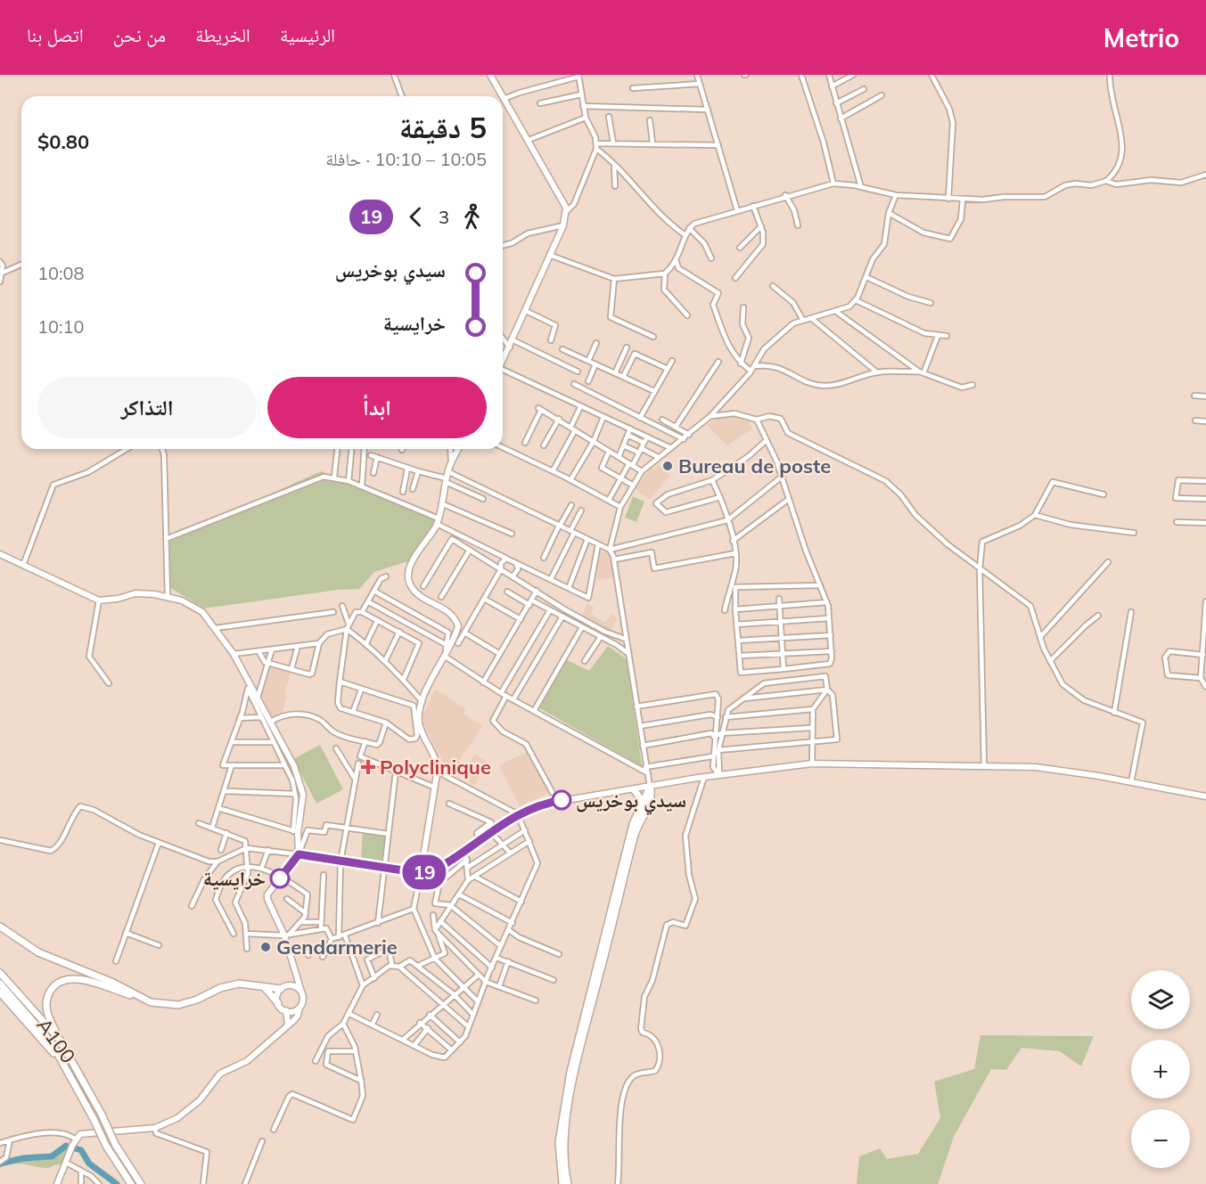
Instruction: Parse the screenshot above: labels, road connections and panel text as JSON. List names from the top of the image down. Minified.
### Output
{"streets":{"highway":["A100"]},"places":{"other":["Bureau de poste","سيدي بوخريس","خرايسية","Gendarmerie"],"health":["Polyclinique"]},"lines":["bus line 19"],"page":{"header":"Metrio","nav":["الرئيسية","الخريطة","من نحن","اتصل بنا"],"on_map":"19","heading":["5 دقيقة","10:05 – 10:10 · حافلة","$0.80"],"legs":["3","19"],"list":[{"name":"سيدي بوخريس","value":"10:08"},{"name":"خرايسية","value":"10:10"}],"buttons":["ابدأ","التذاكر"],"map_buttons":["+","−"]}}
